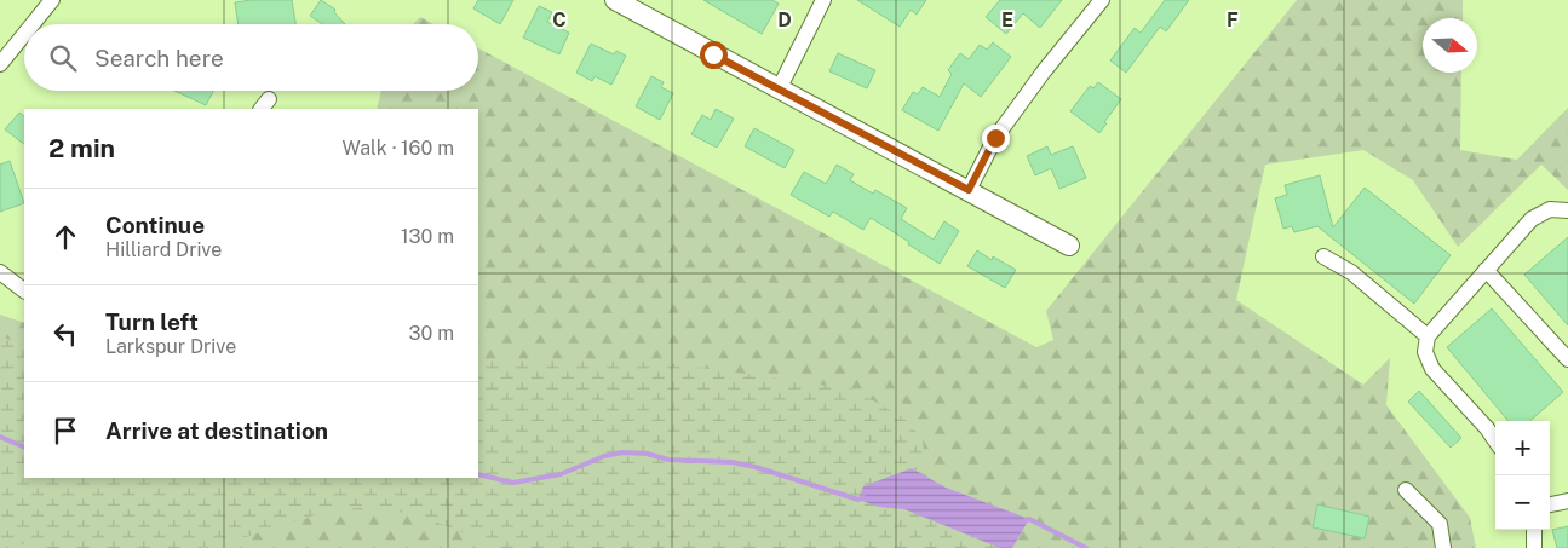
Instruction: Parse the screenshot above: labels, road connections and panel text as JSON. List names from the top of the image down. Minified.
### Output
{"north":"right","page":{"search":"Search here","heading":["2 min","Walk · 160 m"],"list":[["Continue","Hilliard Drive","130 m"],["Turn left","Larkspur Drive","30 m"],"Arrive at destination"],"map_buttons":["+","−"]},"grid":{"columns":["C","D","E","F"]}}
